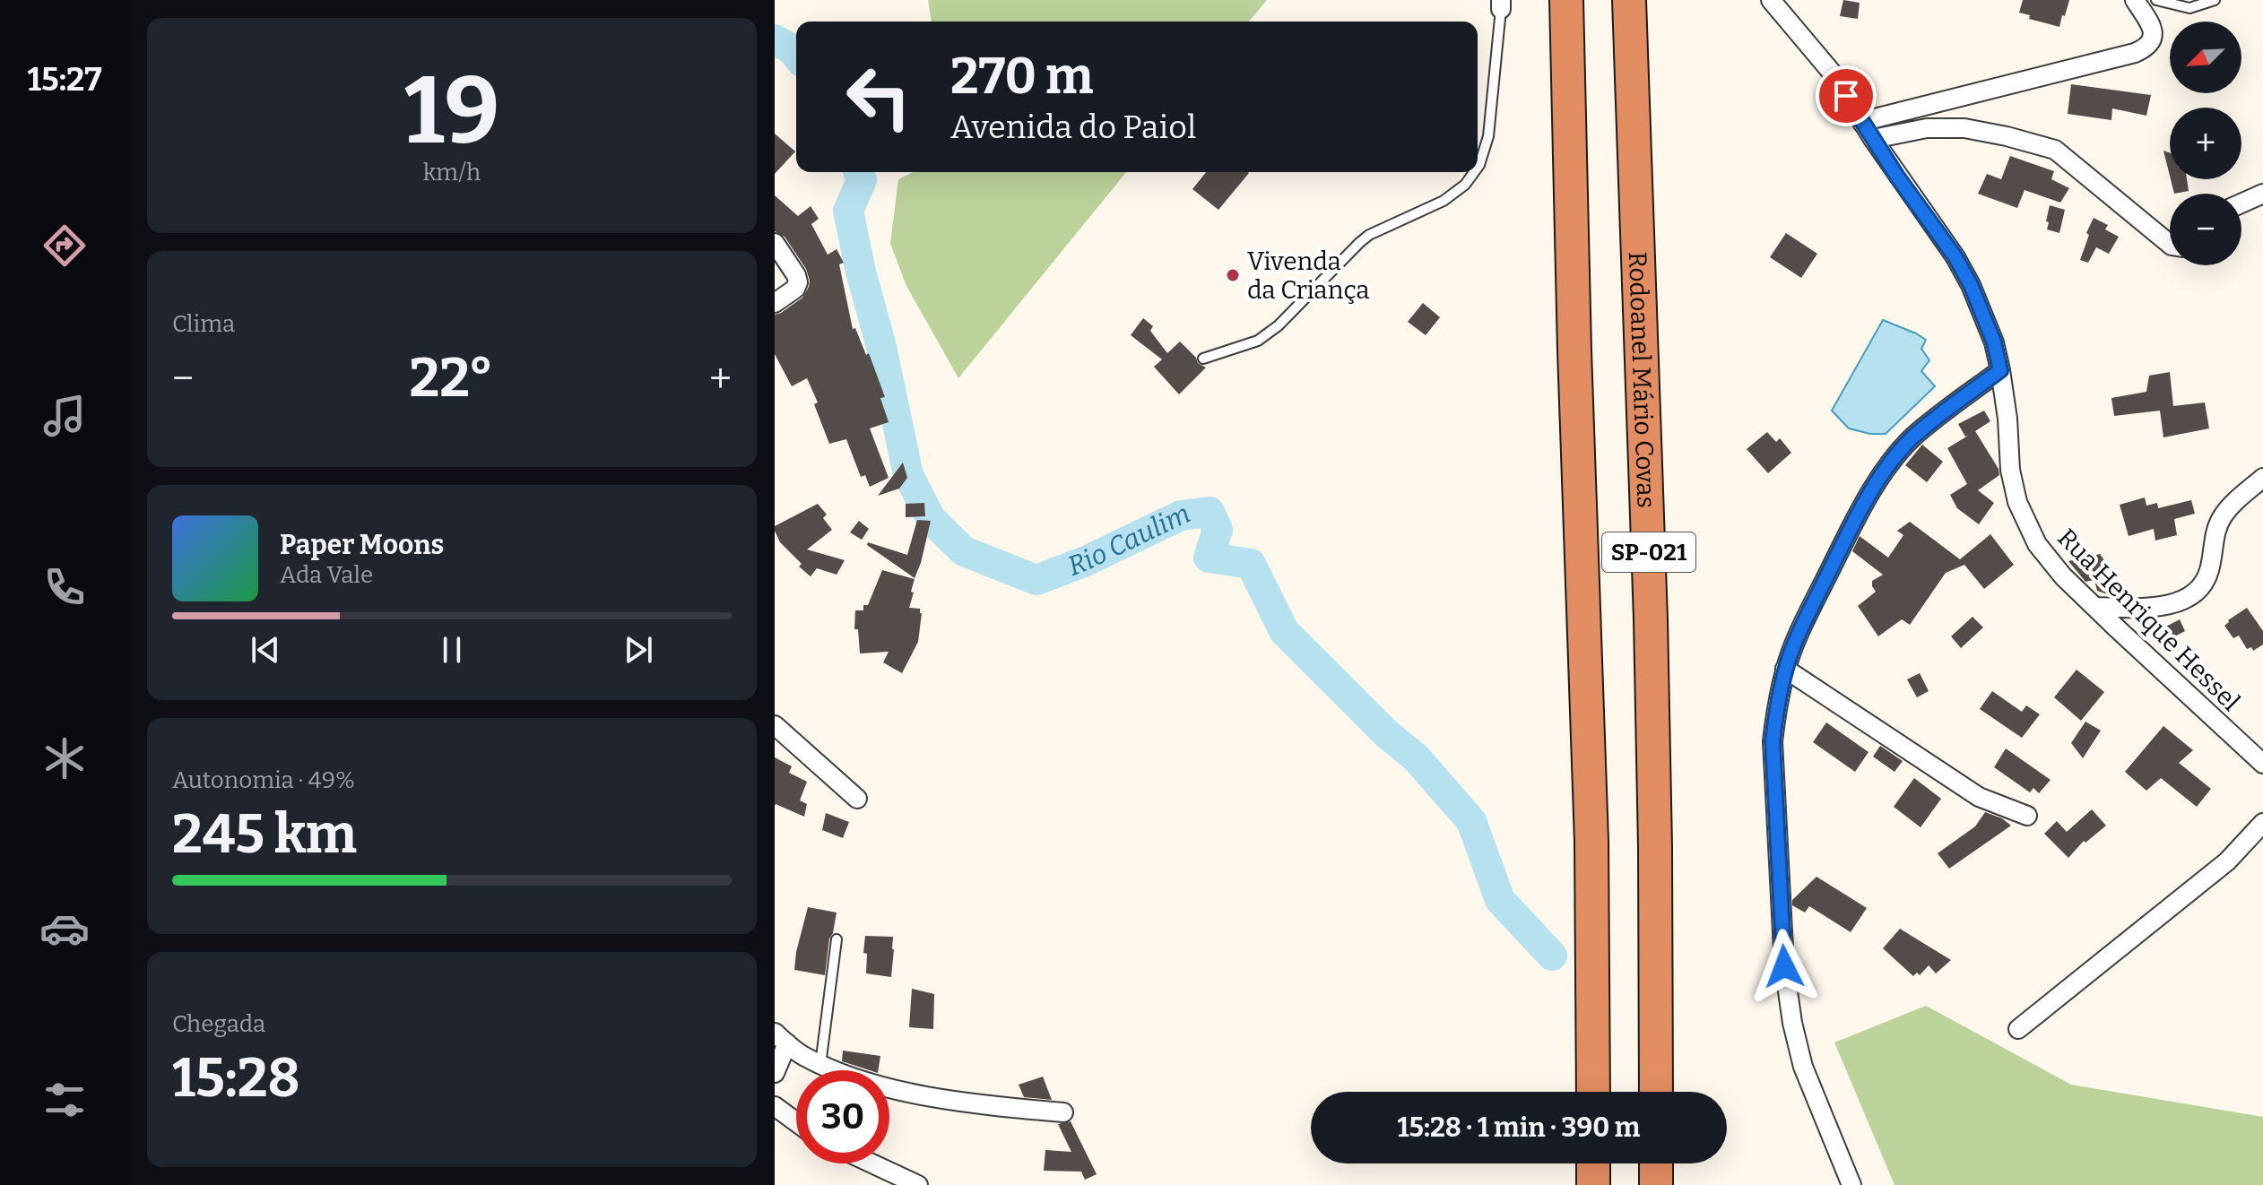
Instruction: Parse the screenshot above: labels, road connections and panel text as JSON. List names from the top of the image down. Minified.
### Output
{"streets":{"highway":["Rodoanel Mário Covas","SP-021"],"street":["Rua Henrique Hessel"]},"water":["Rio Caulim"],"places":["Vivenda da Criança"],"north":"bottom left","page":{"tabs":"15:27","tile":[["19","km/h"],"Clima",["Autonomia · 49%","245 km"],["Chegada","15:28"]],"map_buttons":["+","−"],"turn":["270 m","Avenida do Paiol"],"heat":["−","22°","+"],"song":["Paper Moons","Ada Vale"],"limit":"30","trip":"15:28 · 1 min · 390 m"}}
